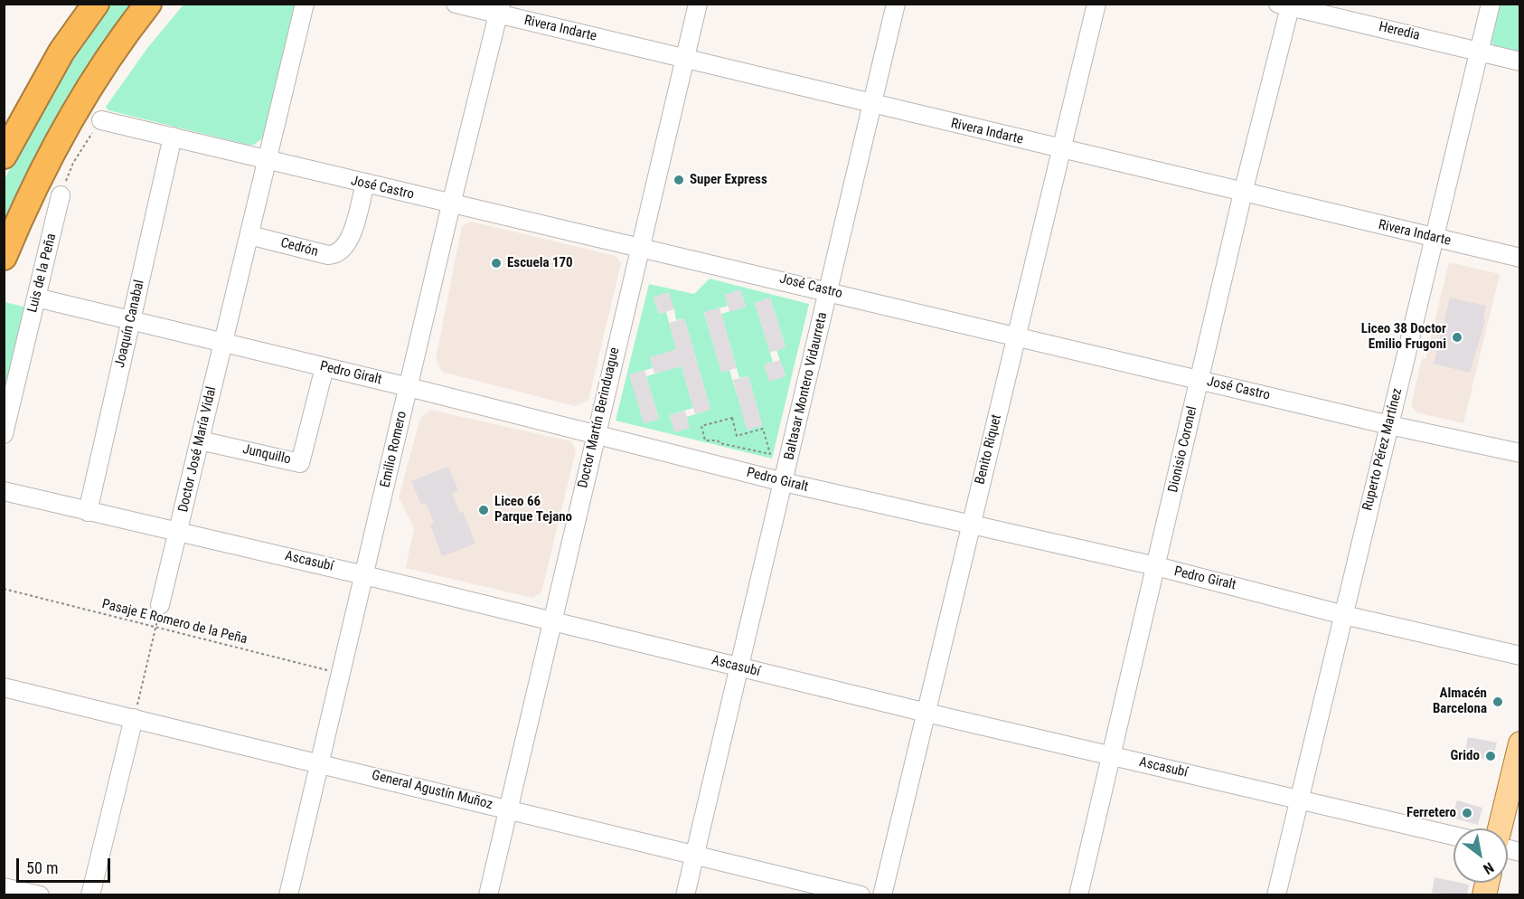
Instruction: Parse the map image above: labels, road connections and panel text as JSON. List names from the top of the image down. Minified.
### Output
{"streets":{"street":["Rivera Indarte","Heredia","José Castro","Cedrón","Luis de la Peña","Joaquín Canabal","Pedro Giralt","Baltasar Montero Vidaurreta","Doctor Martín Berinduague","Doctor José María Vidal","Emilio Romero","Benito Riquet","Dionisio Coronel","Ruperto Pérez Martínez","Junquillo","Ascasubí","General Agustín Muñoz"],"path":["Pasaje E Romero de la Peña"]},"crossings":[["Rivera Indarte","Baltasar Montero Vidaurreta"],["Rivera Indarte","Doctor Martín Berinduague"],["Rivera Indarte","Emilio Romero"],["Rivera Indarte","Benito Riquet"],["Rivera Indarte","Dionisio Coronel"],["Rivera Indarte","Ruperto Pérez Martínez"],["Heredia","Dionisio Coronel"],["Heredia","Ruperto Pérez Martínez"],["José Castro","Cedrón"],["José Castro","Joaquín Canabal"],["José Castro","Baltasar Montero Vidaurreta"],["José Castro","Doctor Martín Berinduague"],["José Castro","Doctor José María Vidal"],["José Castro","Emilio Romero"],["José Castro","Benito Riquet"],["José Castro","Dionisio Coronel"],["José Castro","Ruperto Pérez Martínez"],["Cedrón","Doctor José María Vidal"],["Luis de la Peña","Pedro Giralt"],["Joaquín Canabal","Pedro Giralt"],["Joaquín Canabal","Ascasubí"],["Pedro Giralt","Baltasar Montero Vidaurreta"],["Pedro Giralt","Doctor Martín Berinduague"],["Pedro Giralt","Doctor José María Vidal"],["Pedro Giralt","Emilio Romero"],["Pedro Giralt","Benito Riquet"],["Pedro Giralt","Dionisio Coronel"],["Pedro Giralt","Ruperto Pérez Martínez"],["Pedro Giralt","Junquillo"],["Baltasar Montero Vidaurreta","Ascasubí"],["Baltasar Montero Vidaurreta","General Agustín Muñoz"],["Doctor Martín Berinduague","Ascasubí"],["Doctor Martín Berinduague","General Agustín Muñoz"],["Doctor José María Vidal","Junquillo"],["Doctor José María Vidal","Ascasubí"],["Emilio Romero","Ascasubí"],["Emilio Romero","Pasaje E Romero de la Peña"],["Emilio Romero","General Agustín Muñoz"],["Benito Riquet","Ascasubí"],["Dionisio Coronel","Ascasubí"],["Ruperto Pérez Martínez","Ascasubí"]],"places":["Super Express","Escuela 170","Liceo 38 Doctor Emilio Frugoni","Liceo 66 Parque Tejano","Almacén Barcelona","Grido","Ferretero"],"scale_bar":"50 m","north":"bottom right"}
